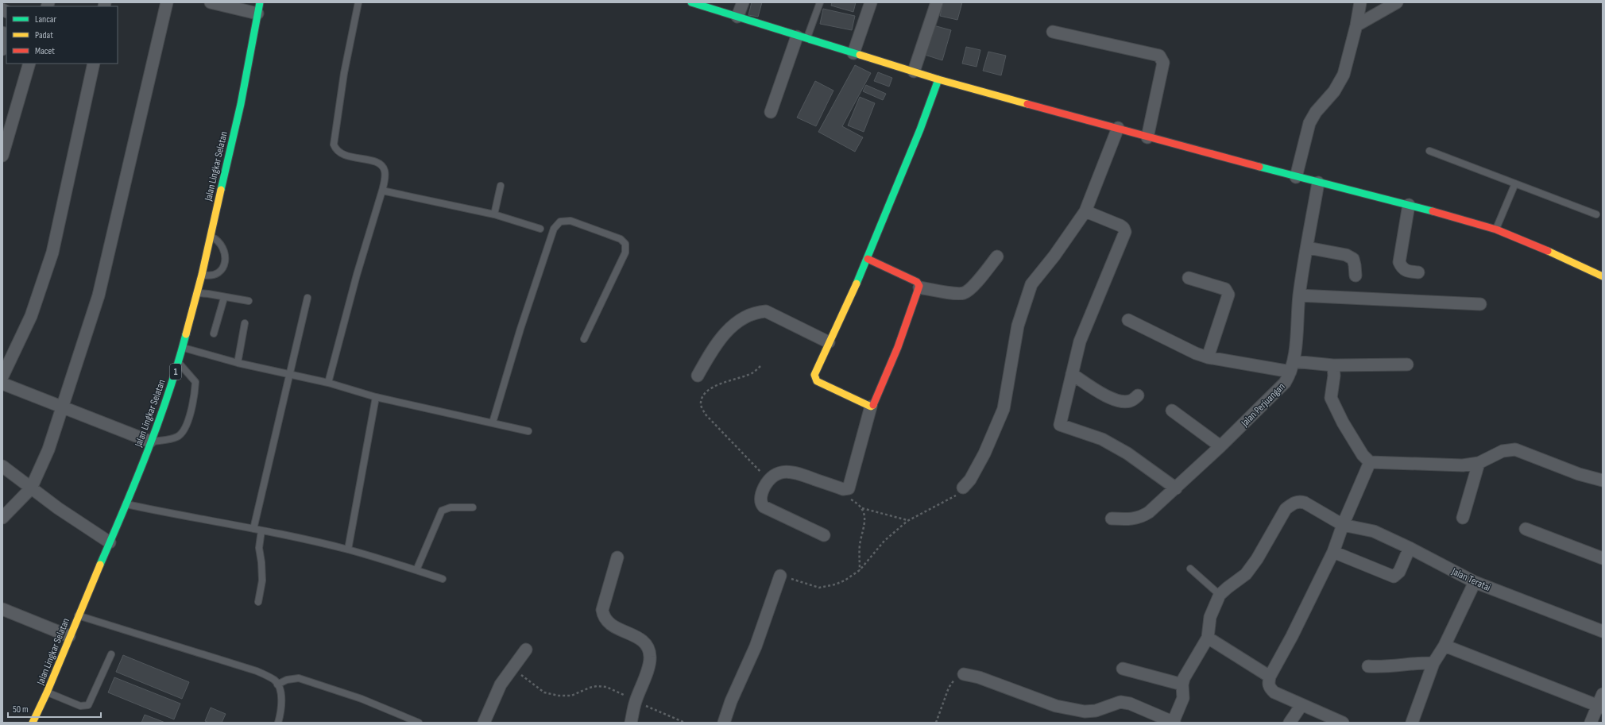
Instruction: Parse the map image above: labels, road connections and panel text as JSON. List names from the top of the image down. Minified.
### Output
{"streets":{"main road":["Jalan Lingkar Selatan","1"],"street":["Jalan Perjuangan","Jalan Teratai"]},"legend":["Lancar","Padat","Macet"],"scale_bar":"50 m"}
